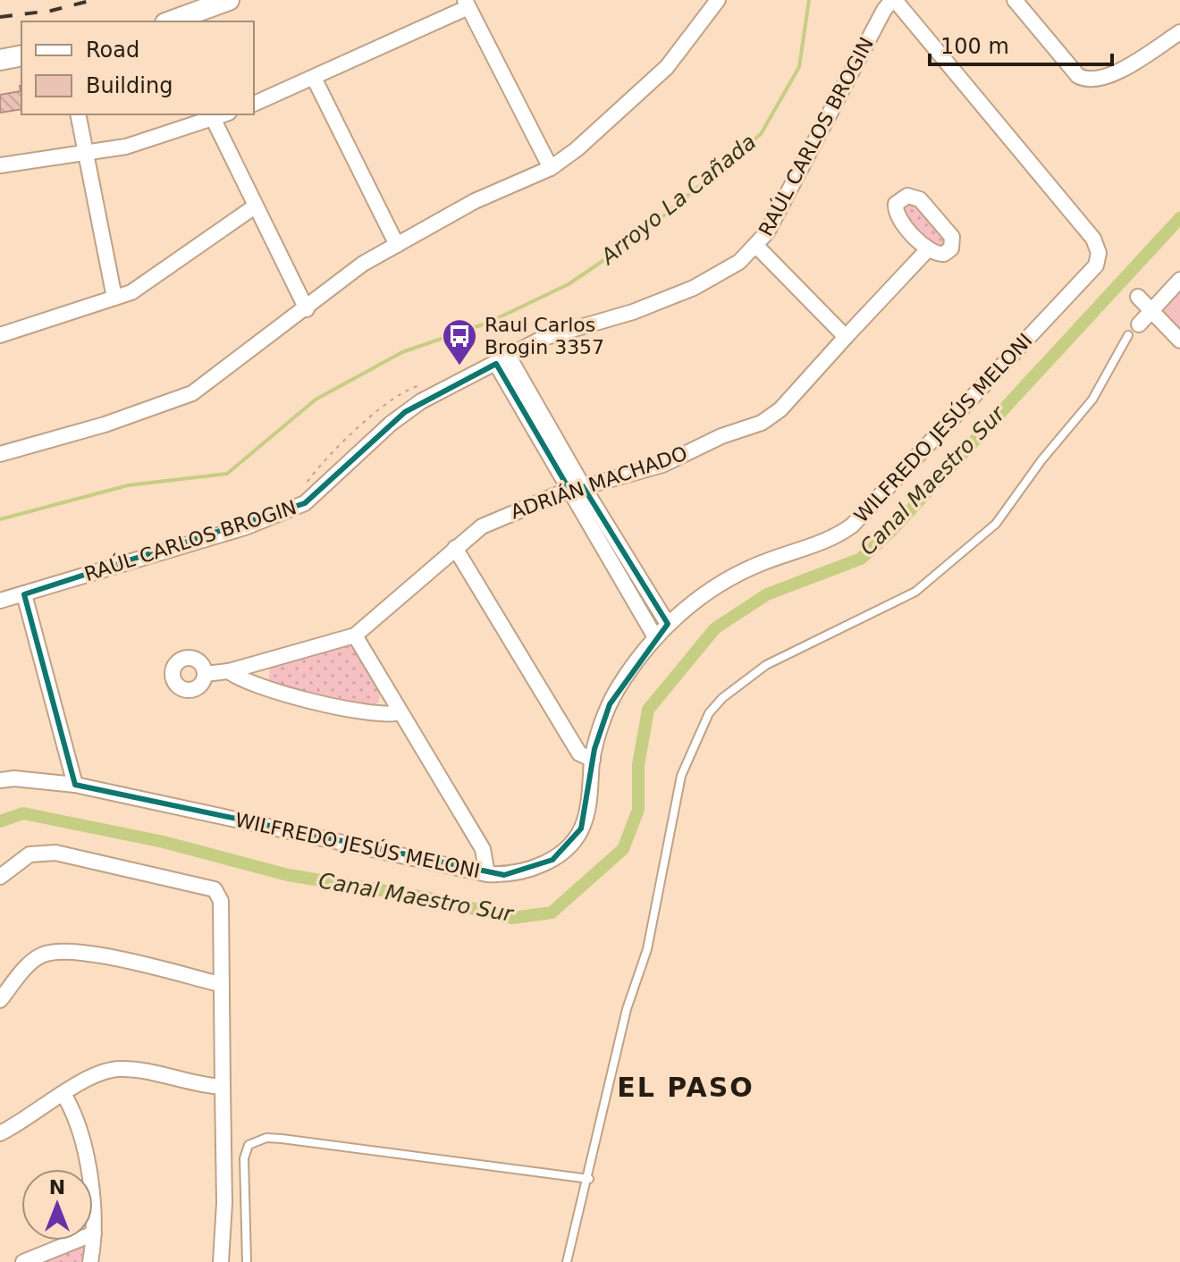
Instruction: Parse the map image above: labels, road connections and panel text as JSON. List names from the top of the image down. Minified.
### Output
{"streets":{"street":["RAÚL CARLOS BROGIN","WILFREDO JESÚS MELONI","ADRIÁN MACHADO"]},"crossings":[["RAÚL CARLOS BROGIN","WILFREDO JESÚS MELONI"]],"districts":["EL PASO"],"water":["Arroyo La Cañada","Canal Maestro Sur"],"places":{"bus stop":["Raul Carlos Brogin 3357"]},"legend":["Road","Building"],"scale_bar":"100 m","north":"top"}
